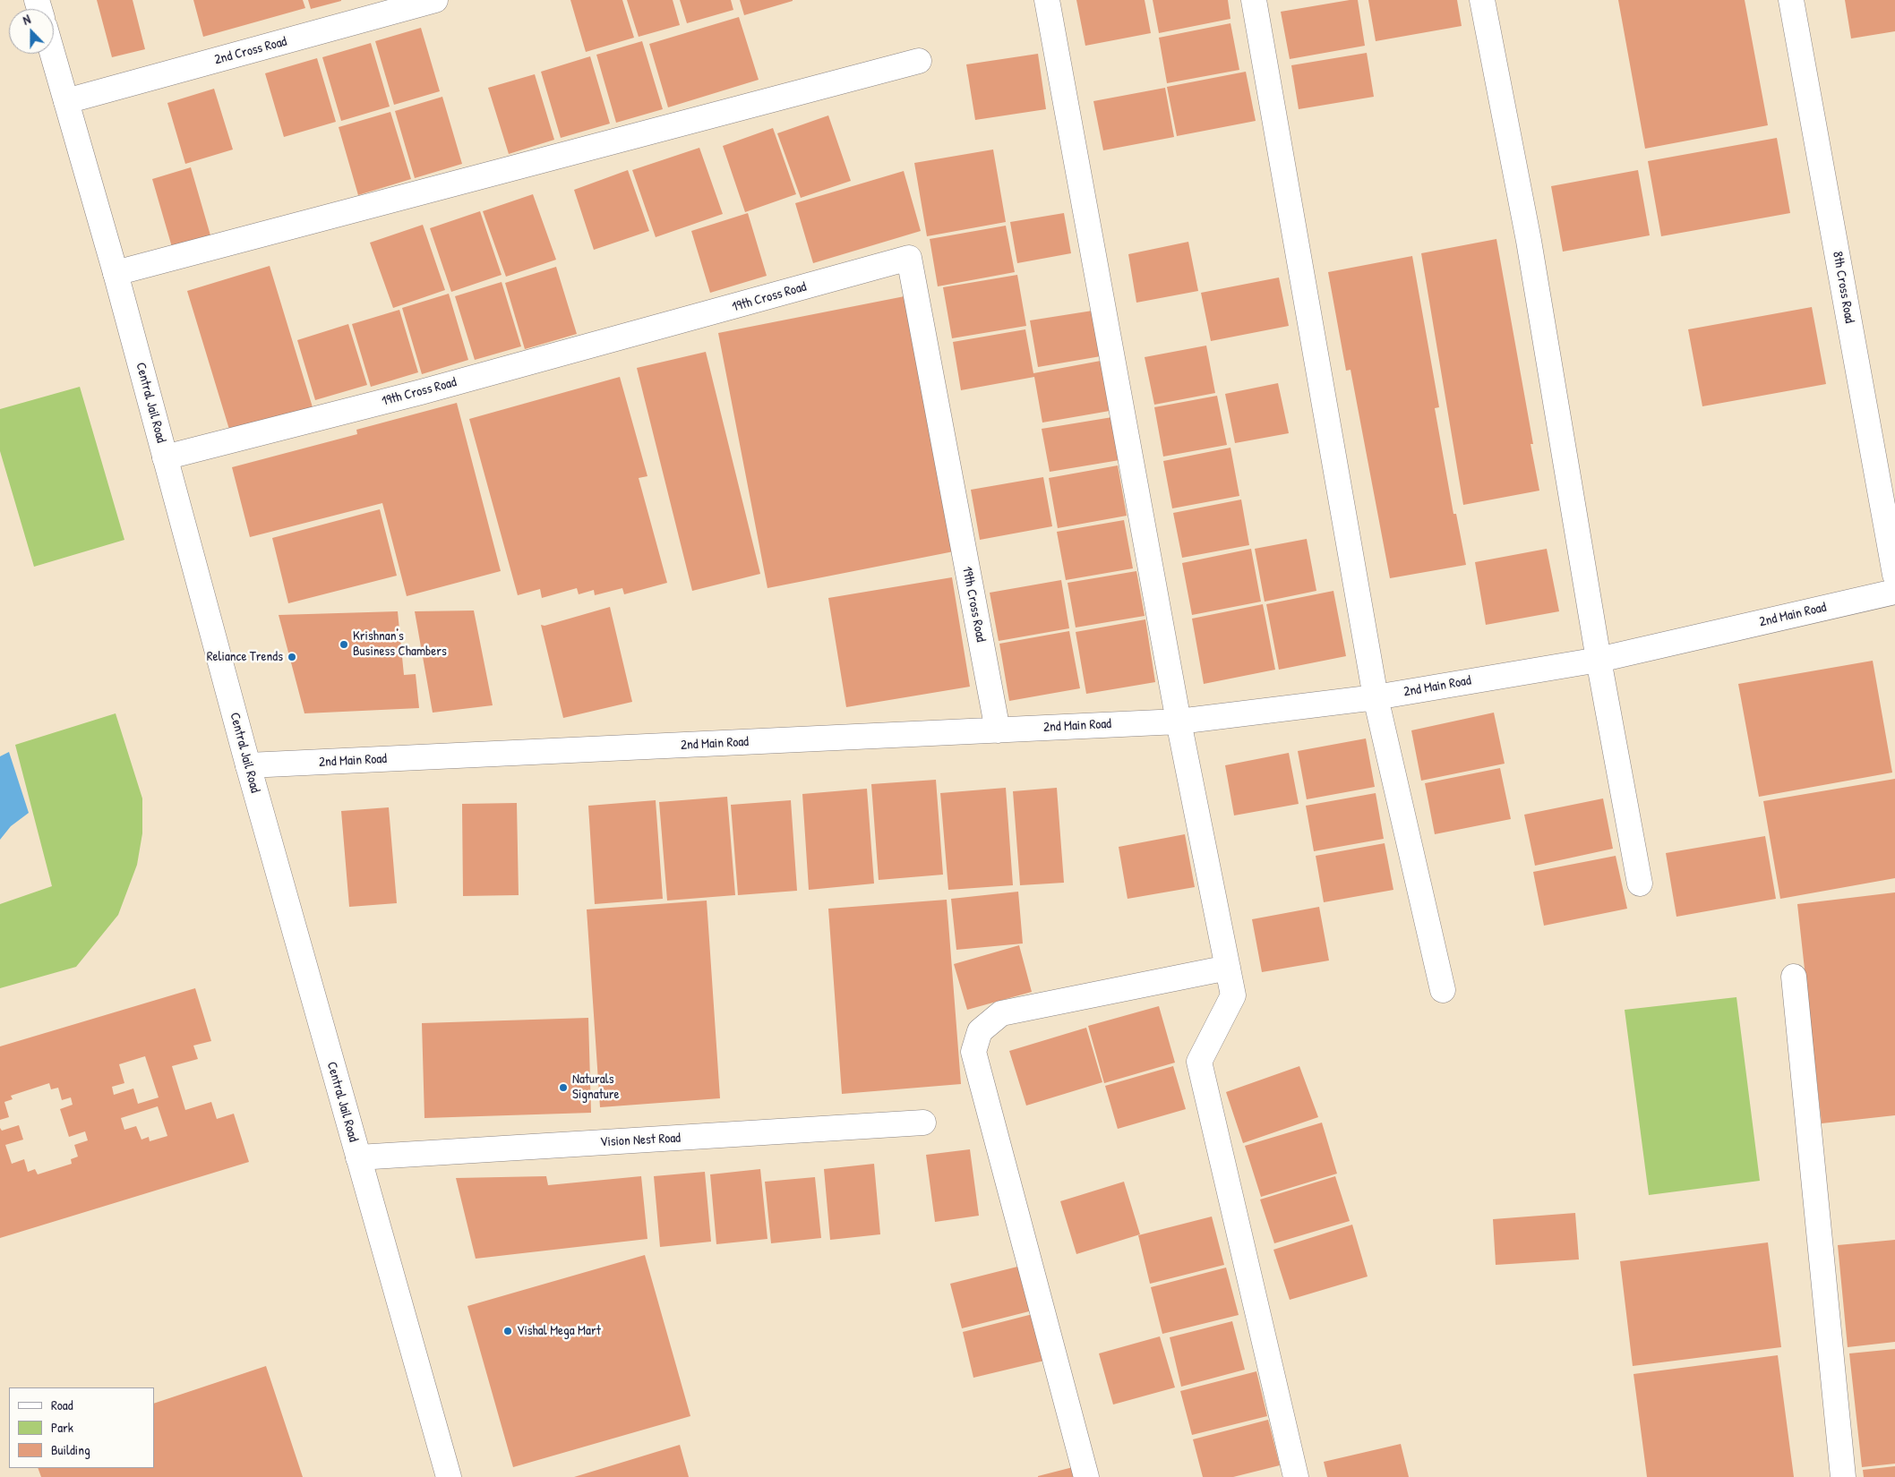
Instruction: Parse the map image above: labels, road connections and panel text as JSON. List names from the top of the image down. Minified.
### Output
{"streets":{"street":["2nd Cross Road","8th Cross Road","19th Cross Road","Central Jail Road","2nd Main Road","Vision Nest Road"]},"crossings":[["2nd Cross Road","Central Jail Road"],["19th Cross Road","Central Jail Road"],["19th Cross Road","2nd Main Road"],["Central Jail Road","2nd Main Road"],["Central Jail Road","Vision Nest Road"]],"places":["Krishnan's Business Chambers","Reliance Trends","Naturals Signature","Vishal Mega Mart"],"legend":["Road","Park","Building"],"north":"top"}
